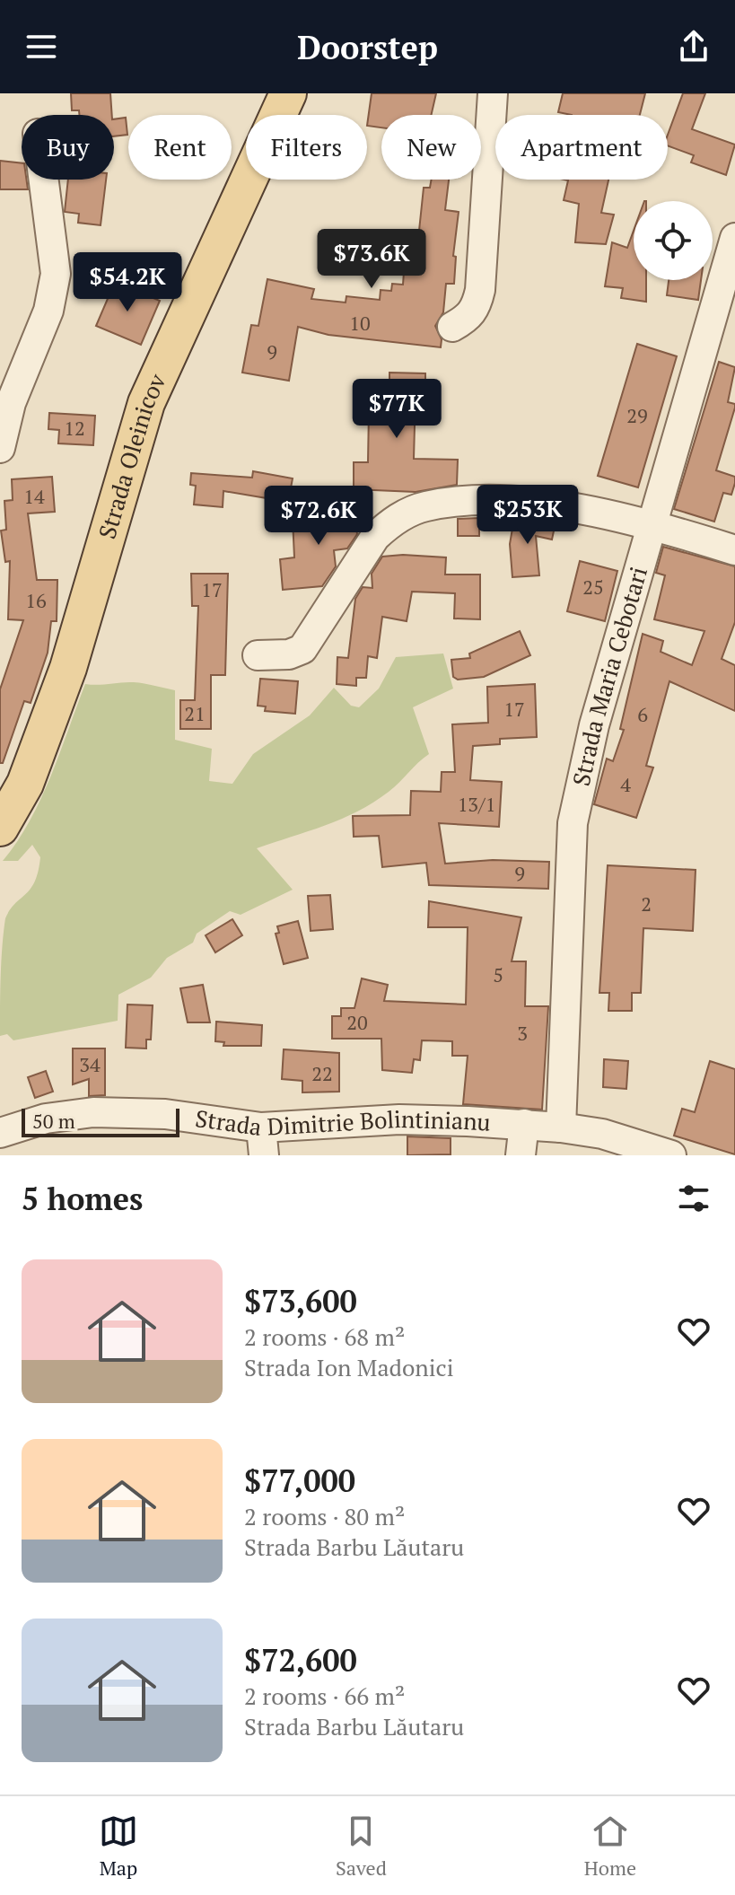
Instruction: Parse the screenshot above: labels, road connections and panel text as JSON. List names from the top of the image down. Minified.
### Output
{"streets":{"main road":["Strada Oleinicov"],"street":["Strada Maria Cebotari","Strada Dimitrie Bolintinianu"]},"crossings":[["Strada Maria Cebotari","Strada Dimitrie Bolintinianu"]],"house_numbers":["10","9","29","12","14","25","17","16","17","21","6","4","13/1","9","2","5","20","3","34","22"],"scale_bar":"50 m","page":{"header":"Doorstep","chip":["Buy","Rent","Filters","New","Apartment"],"price":["$73.6K","$54.2K","$77K","$253K","$72.6K"],"scale":"50 m","heading":"5 homes","list":[{"name":"$73,600","note":"2 rooms · 68 m² · Strada Ion Madonici"},{"name":"$77,000","note":"2 rooms · 80 m² · Strada Barbu Lăutaru"},{"name":"$72,600","note":"2 rooms · 66 m² · Strada Barbu Lăutaru"}],"tabs":["Map","Saved","Home"]}}
